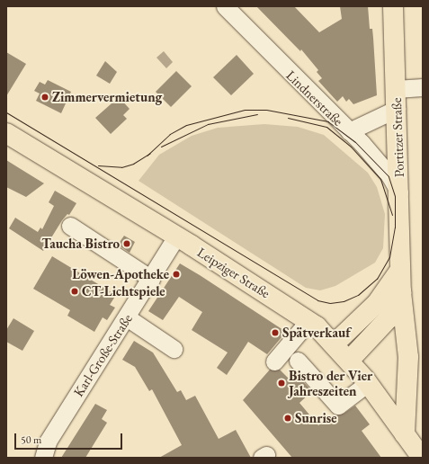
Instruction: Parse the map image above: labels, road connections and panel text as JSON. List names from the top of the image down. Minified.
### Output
{"streets":{"main road":["Portitzer Straße","Leipziger Straße"],"street":["Lindnerstraße","Karl-Große-Straße"]},"crossings":[["Lindnerstraße","Portitzer Straße"],["Portitzer Straße","Leipziger Straße"],["Leipziger Straße","Karl-Große-Straße"]],"places":["Zimmervermietung","Taucha Bistro","Löwen-Apotheke","CT-Lichtspiele","Spätverkauf","Bistro der Vier Jahreszeiten","Sunrise"],"scale_bar":"50 m"}
